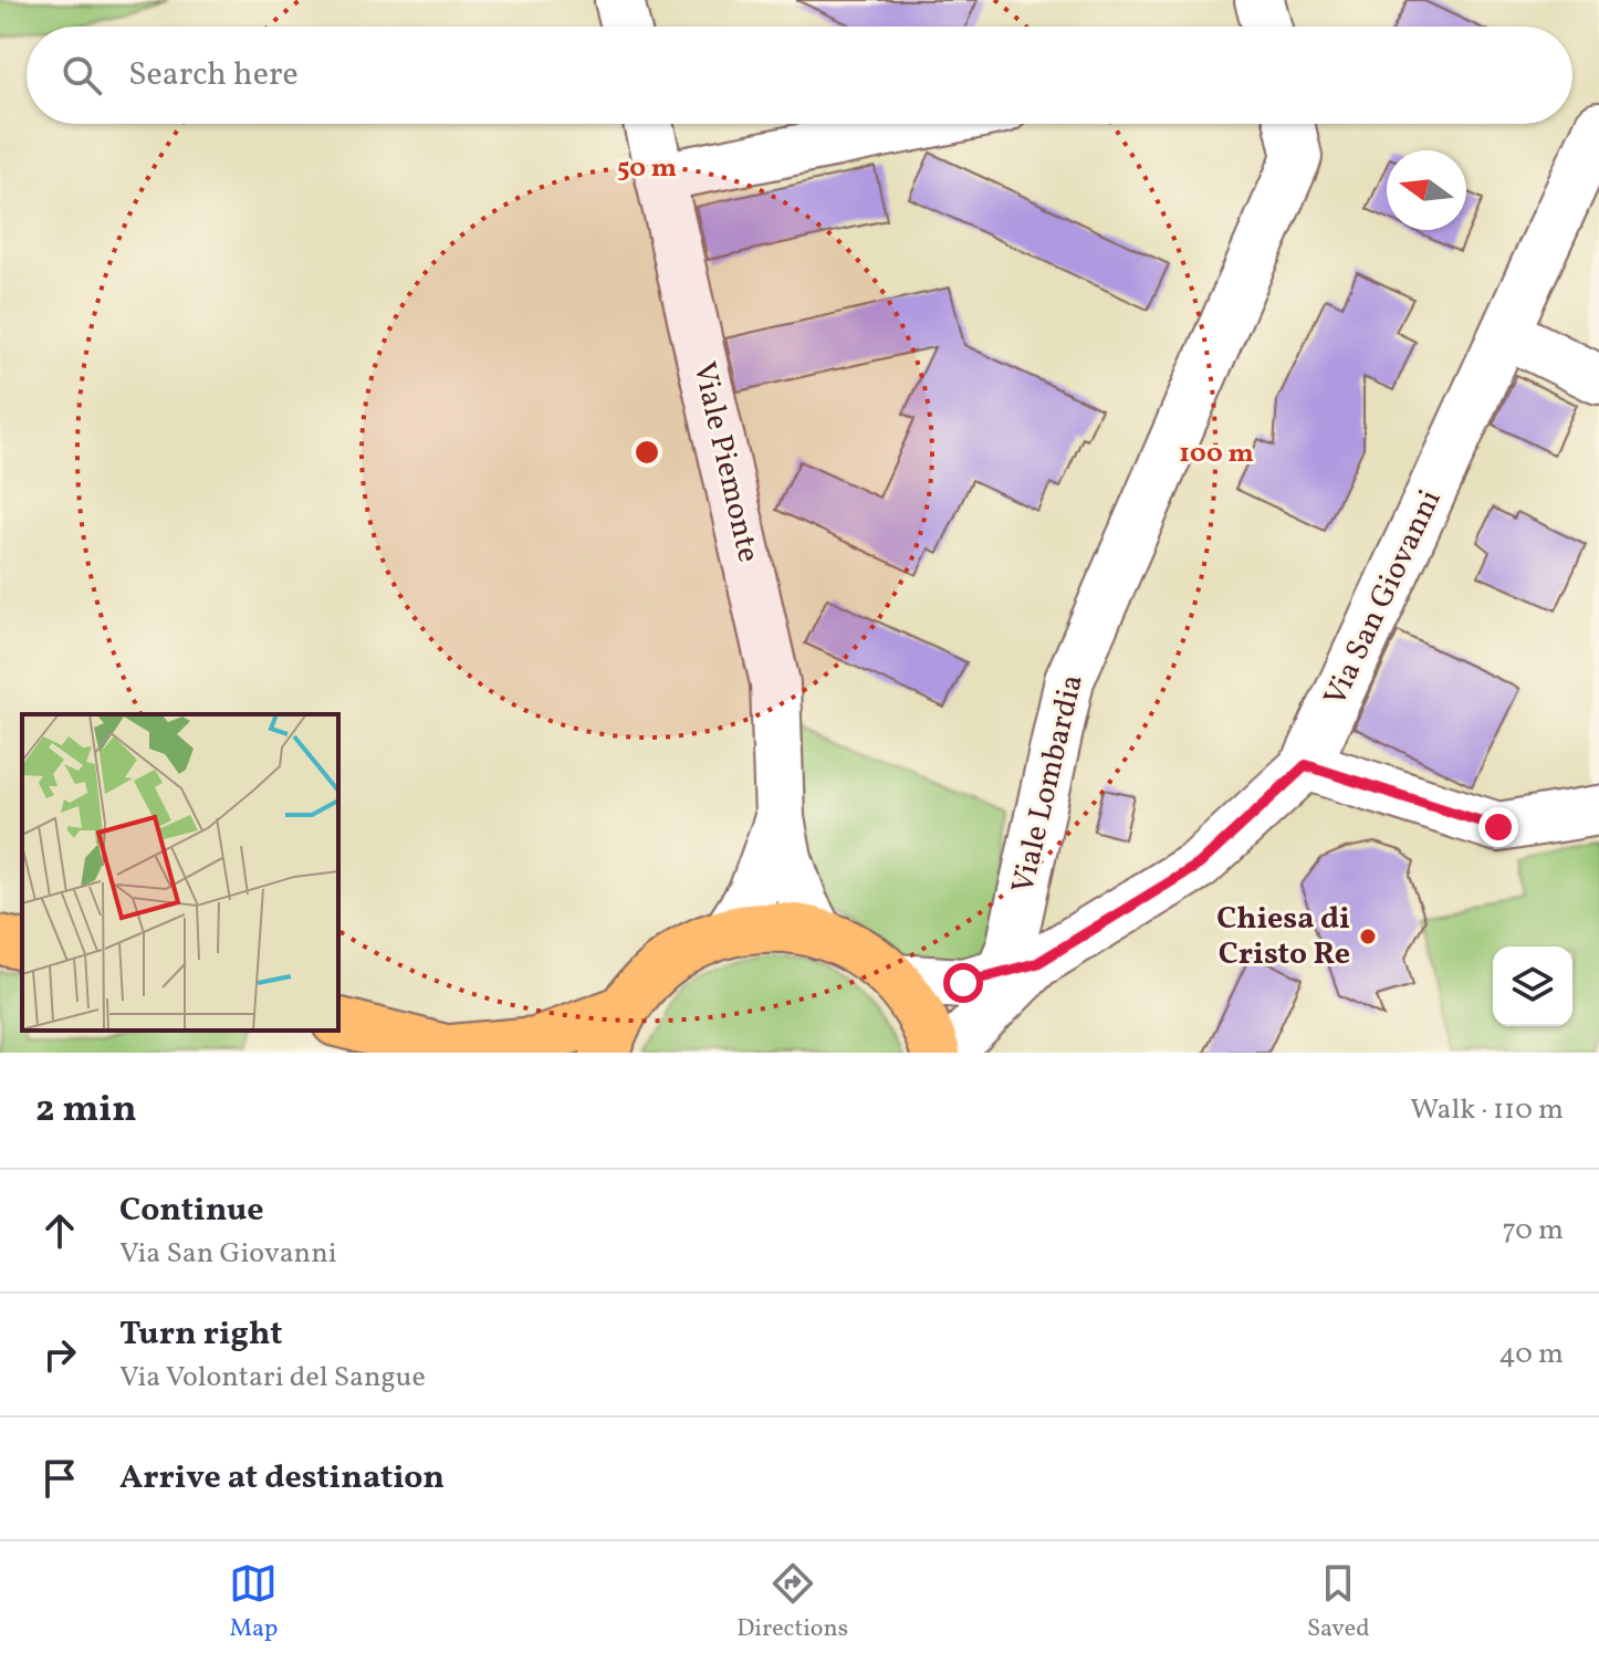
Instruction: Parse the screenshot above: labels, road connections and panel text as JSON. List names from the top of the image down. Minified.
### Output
{"streets":{"street":["Viale Piemonte","Via San Giovanni","Viale Lombardia"]},"crossings":[["Via San Giovanni","Viale Lombardia"]],"places":["Chiesa di Cristo Re"],"north":"left","page":{"search":"Search here","heading":["2 min","Walk · 110 m"],"list":[["Continue","Via San Giovanni","70 m"],["Turn right","Via Volontari del Sangue","40 m"],"Arrive at destination"],"nav":["Map","Directions","Saved"]},"rings":["50 m","100 m"]}
